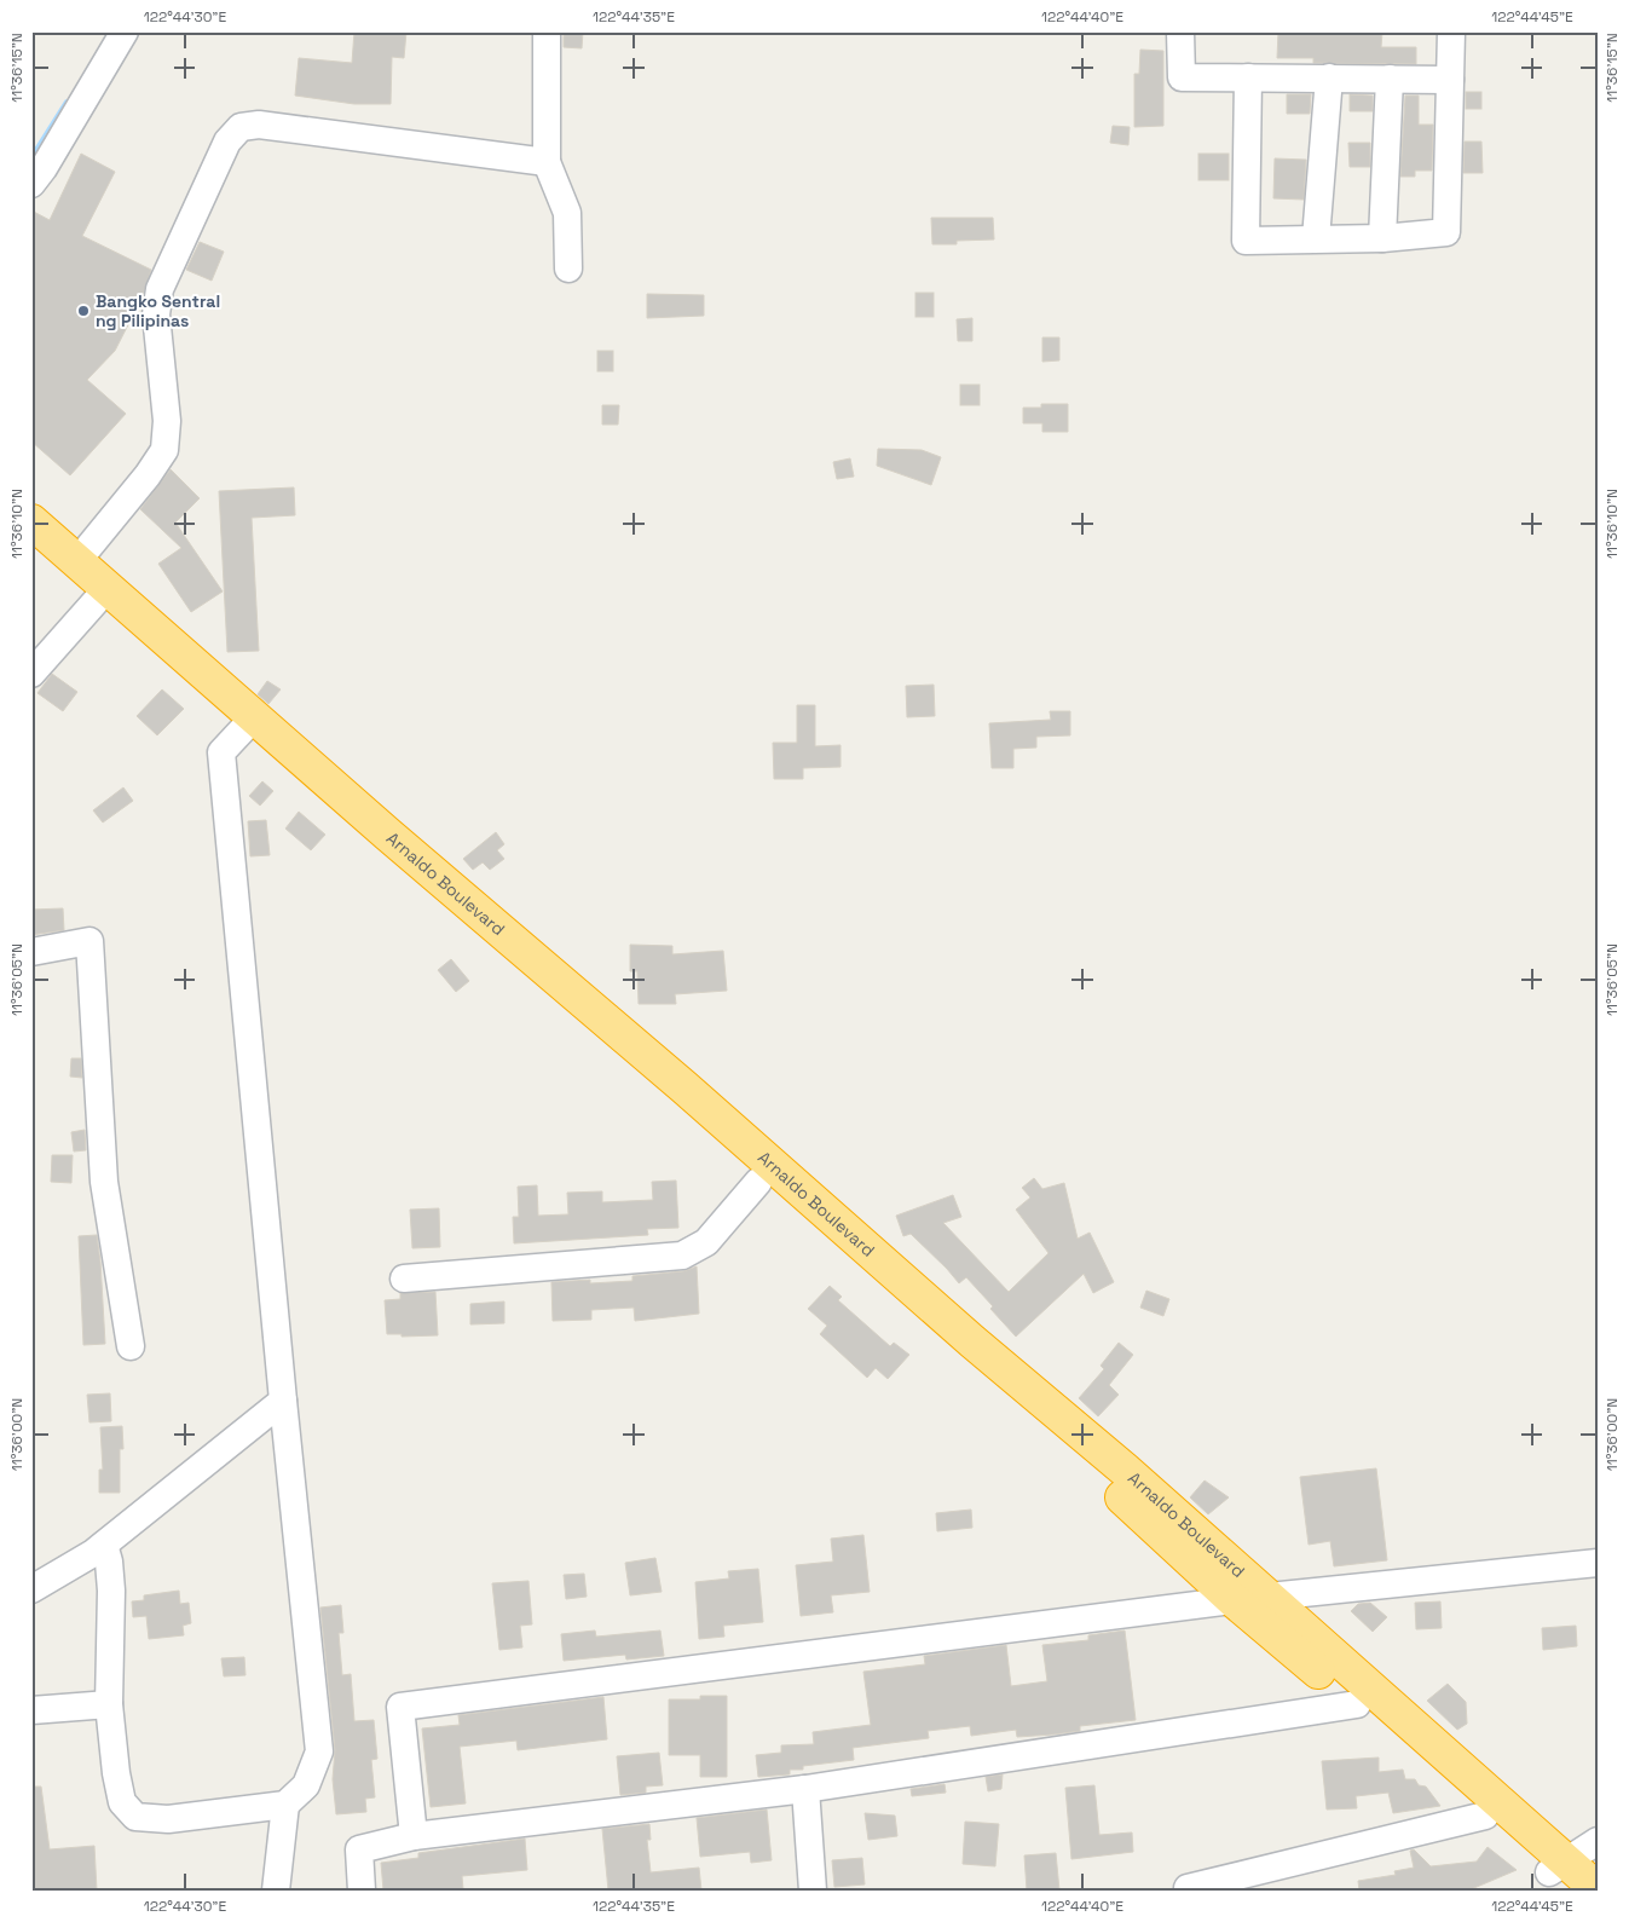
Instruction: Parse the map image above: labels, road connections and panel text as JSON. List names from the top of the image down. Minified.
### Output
{"streets":{"highway":["Arnaldo Boulevard"]},"places":["Bangko Sentral ng Pilipinas"],"coordinates":["122°44'30\"E","122°44'35\"E","122°44'40\"E","122°44'45\"E","11°36'15\"N","11°36'10\"N","11°36'05\"N","11°36'00\"N"]}
